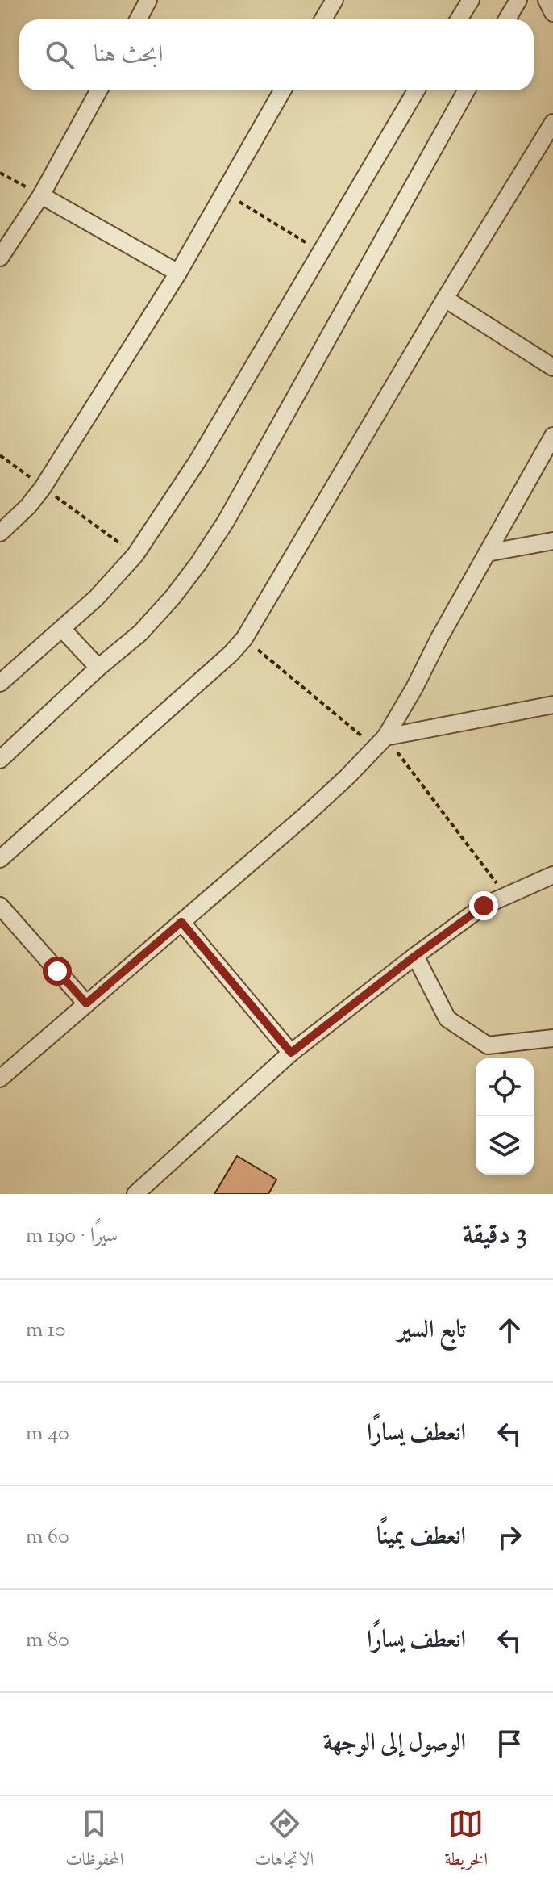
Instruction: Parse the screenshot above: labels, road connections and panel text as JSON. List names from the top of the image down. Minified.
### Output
{"page":{"search":"ابحث هنا","heading":["3 دقيقة","سيرًا · 190 m"],"list":[["تابع السير","10 m"],["انعطف يسارًا","40 m"],["انعطف يمينًا","60 m"],["انعطف يسارًا","80 m"],"الوصول إلى الوجهة"],"nav":["الخريطة","الاتجاهات","المحفوظات"]}}
